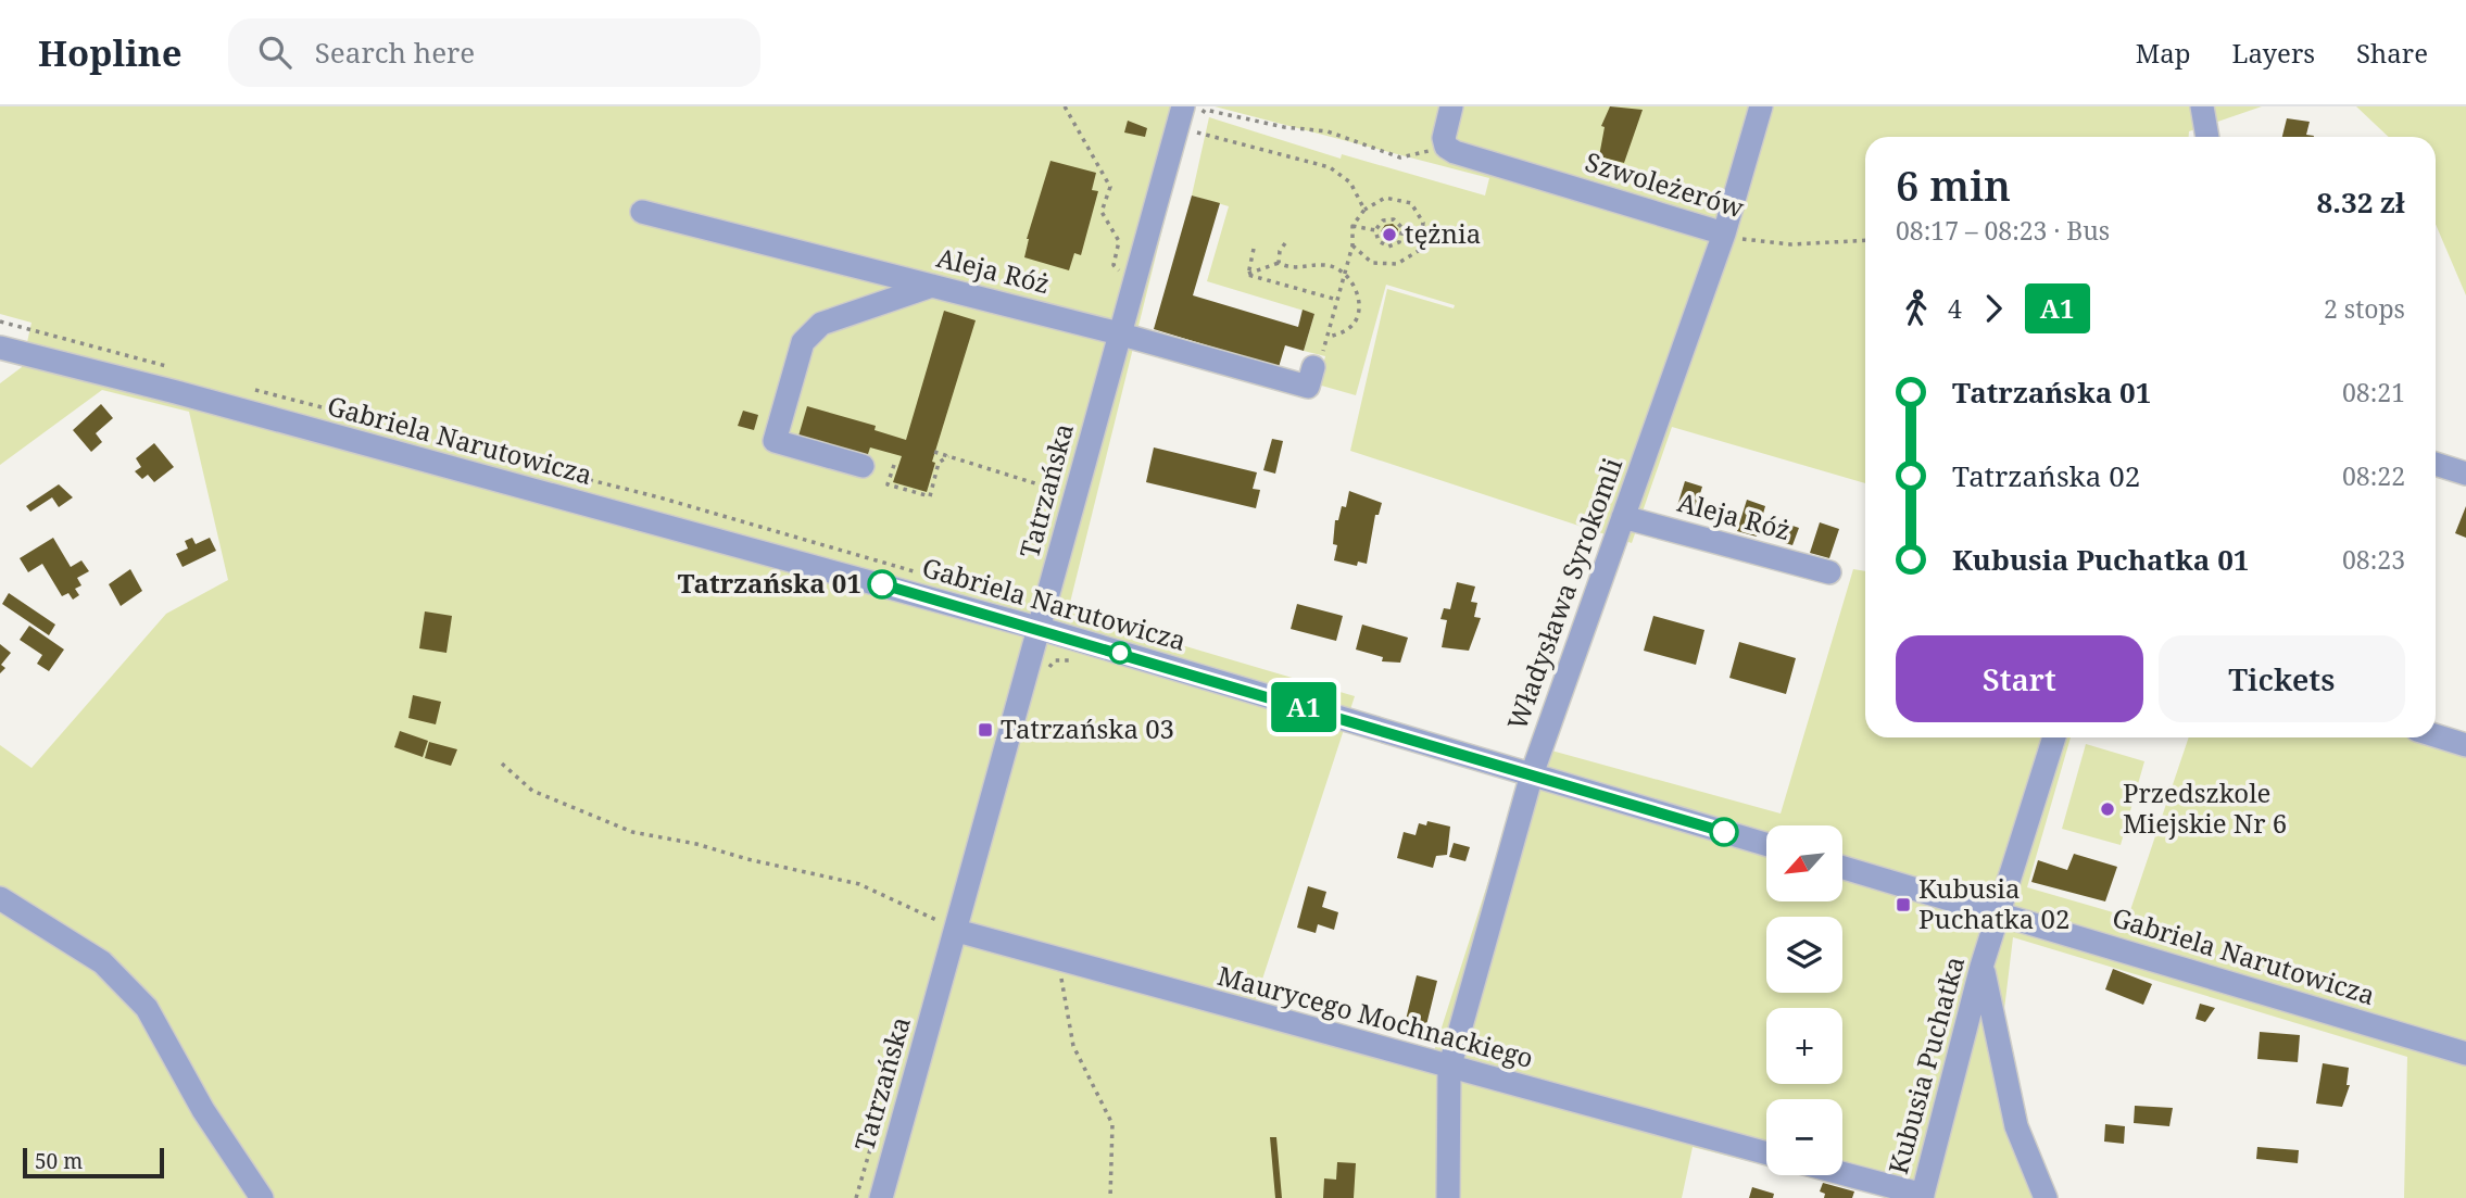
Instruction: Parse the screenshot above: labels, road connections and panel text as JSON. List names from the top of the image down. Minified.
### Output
{"streets":{"street":["Szwoleżerów","Aleja Róż","Gabriela Narutowicza","Tatrzańska","Władysława Syrokomli","Maurycego Mochnackiego","Kubusia Puchatka"]},"crossings":[["Szwoleżerów","Władysława Syrokomli"],["Aleja Róż","Tatrzańska"],["Aleja Róż","Władysława Syrokomli"],["Gabriela Narutowicza","Tatrzańska"],["Gabriela Narutowicza","Władysława Syrokomli"],["Gabriela Narutowicza","Kubusia Puchatka"],["Tatrzańska","Maurycego Mochnackiego"],["Władysława Syrokomli","Maurycego Mochnackiego"]],"places":{"other":["tężnia","Tatrzańska 01","Przedszkole Miejskie Nr 6"],"transit":["Tatrzańska 03","Kubusia Puchatka 02"]},"lines":["bus line A1"],"scale_bar":"50 m","north":"bottom left","page":{"header":"Hopline","search":"Search here","nav":["Map","Layers","Share"],"on_map":"A1","heading":["6 min","08:17 – 08:23 · Bus","8.32 zł"],"legs":["4","A1","2 stops"],"list":[{"name":"Tatrzańska 01","value":"08:21"},{"name":"Tatrzańska 02","value":"08:22"},{"name":"Kubusia Puchatka 01","value":"08:23"}],"buttons":["Start","Tickets"],"map_buttons":["+","−"],"scale":"50 m"}}
